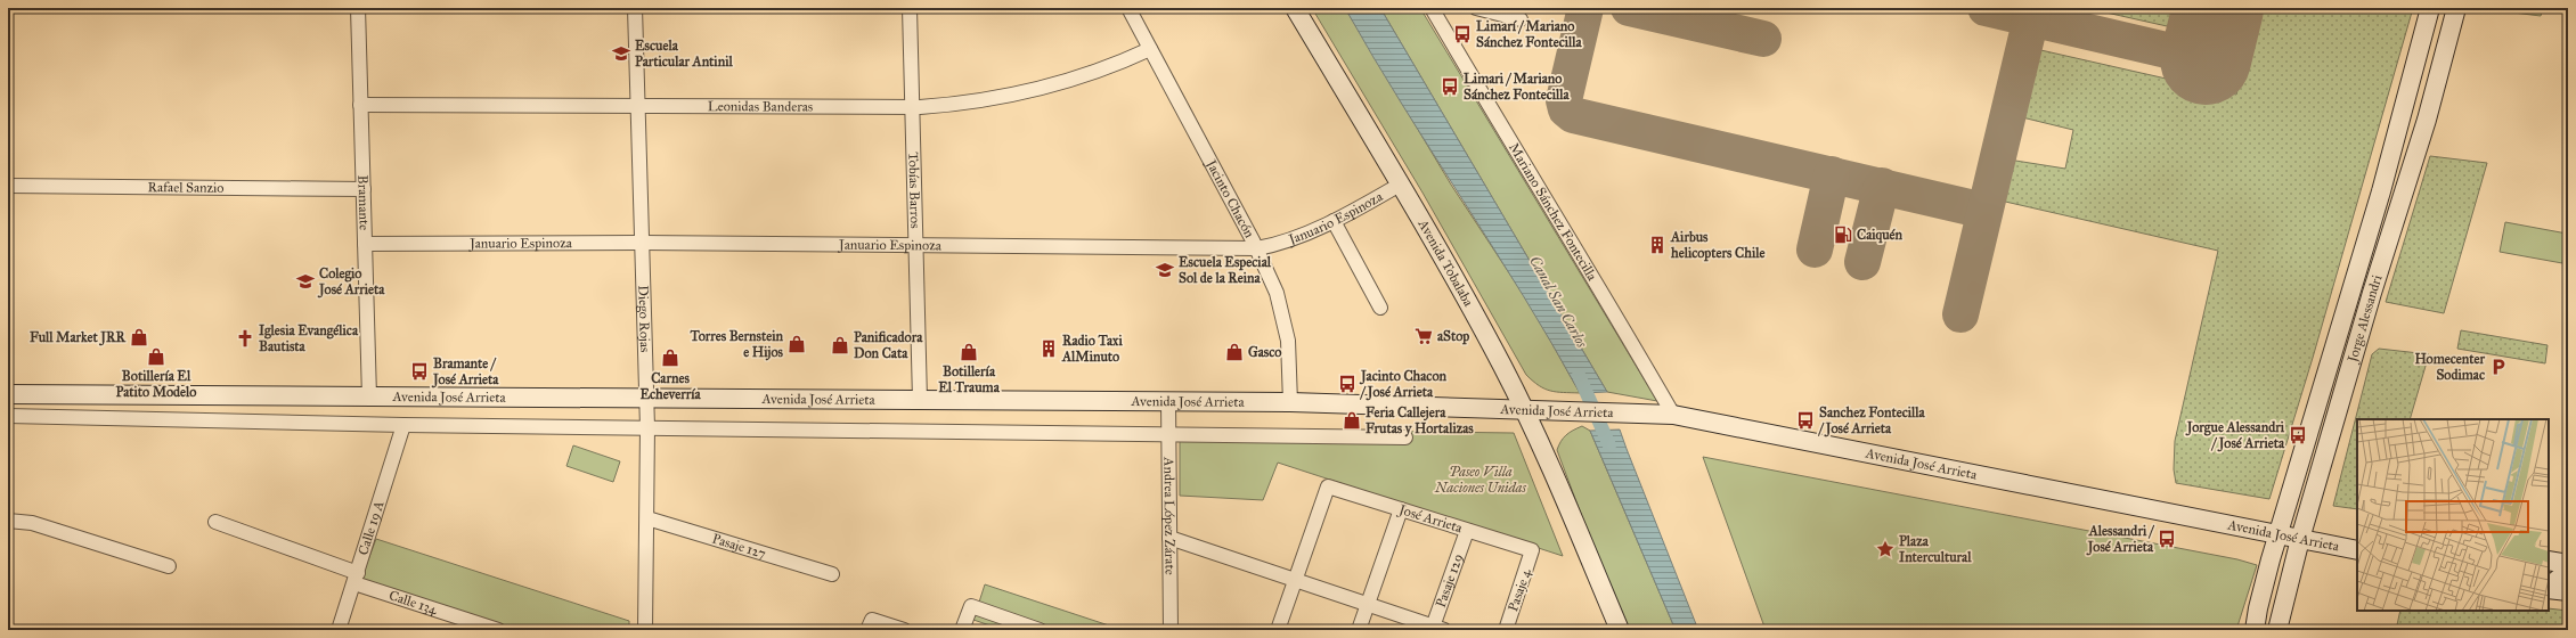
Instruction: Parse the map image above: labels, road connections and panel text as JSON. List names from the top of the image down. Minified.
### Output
{"streets":{"main road":["Avenida Tobalaba","Jorge Alessandri","Avenida José Arrieta"],"street":["Leonidas Banderas","Rafael Sanzio","Tobías Barros","Jacinto Chacón","Bramante","Mariano Sánchez Fontecilla","Januario Espinoza","Diego Rojas","Andrea López Zárate","José Arrieta","Calle 19 A","Pasaje 127","Pasaje 129","Pasaje 4","Calle 134"]},"crossings":[["Leonidas Banderas","Tobías Barros"],["Leonidas Banderas","Jacinto Chacón"],["Leonidas Banderas","Bramante"],["Leonidas Banderas","Diego Rojas"],["Rafael Sanzio","Bramante"],["Tobías Barros","Januario Espinoza"],["Tobías Barros","Avenida José Arrieta"],["Jacinto Chacón","Januario Espinoza"],["Jacinto Chacón","Avenida José Arrieta"],["Bramante","Januario Espinoza"],["Bramante","Avenida José Arrieta"],["Mariano Sánchez Fontecilla","Avenida José Arrieta"],["Januario Espinoza","Avenida Tobalaba"],["Januario Espinoza","Diego Rojas"],["Avenida Tobalaba","Avenida José Arrieta"],["Jorge Alessandri","Avenida José Arrieta"],["Diego Rojas","Avenida José Arrieta"],["Diego Rojas","Pasaje 127"],["Avenida José Arrieta","Andrea López Zárate"],["José Arrieta","Pasaje 129"],["José Arrieta","Pasaje 4"],["Calle 19 A","Calle 134"]],"water":["Canal San Carlos"],"parks":["Paseo Villa Naciones Unidas"],"places":{"bus stop":["Limarí / Mariano Sánchez Fontecilla","Limari / Mariano Sánchez Fontecilla","Bramante / José Arrieta","Jacinto Chacon / José Arrieta","Sanchez Fontecilla / José Arrieta","Jorgue Alessandri / José Arrieta","Alessandri / José Arrieta"],"school or university":["Escuela Particular Antinil","Escuela Especial Sol de la Reina","Colegio José Arrieta"],"fuel station":["Caiquén"],"building":["Airbus helicopters Chile","Radio Taxi AlMinuto"],"supermarket":["aStop"],"shop":["Full Market JRR","Torres Bernstein e Hijos","Panificadora Don Cata","Botillería El Trauma","Gasco","Botillería El Patito Modelo","Carnes Echeverría","Feria Callejera Frutas y Hortalizas"],"church":["Iglesia Evangélica Bautista"],"parking":["Homecenter Sodimac"],"place":["Plaza Intercultural"]}}
